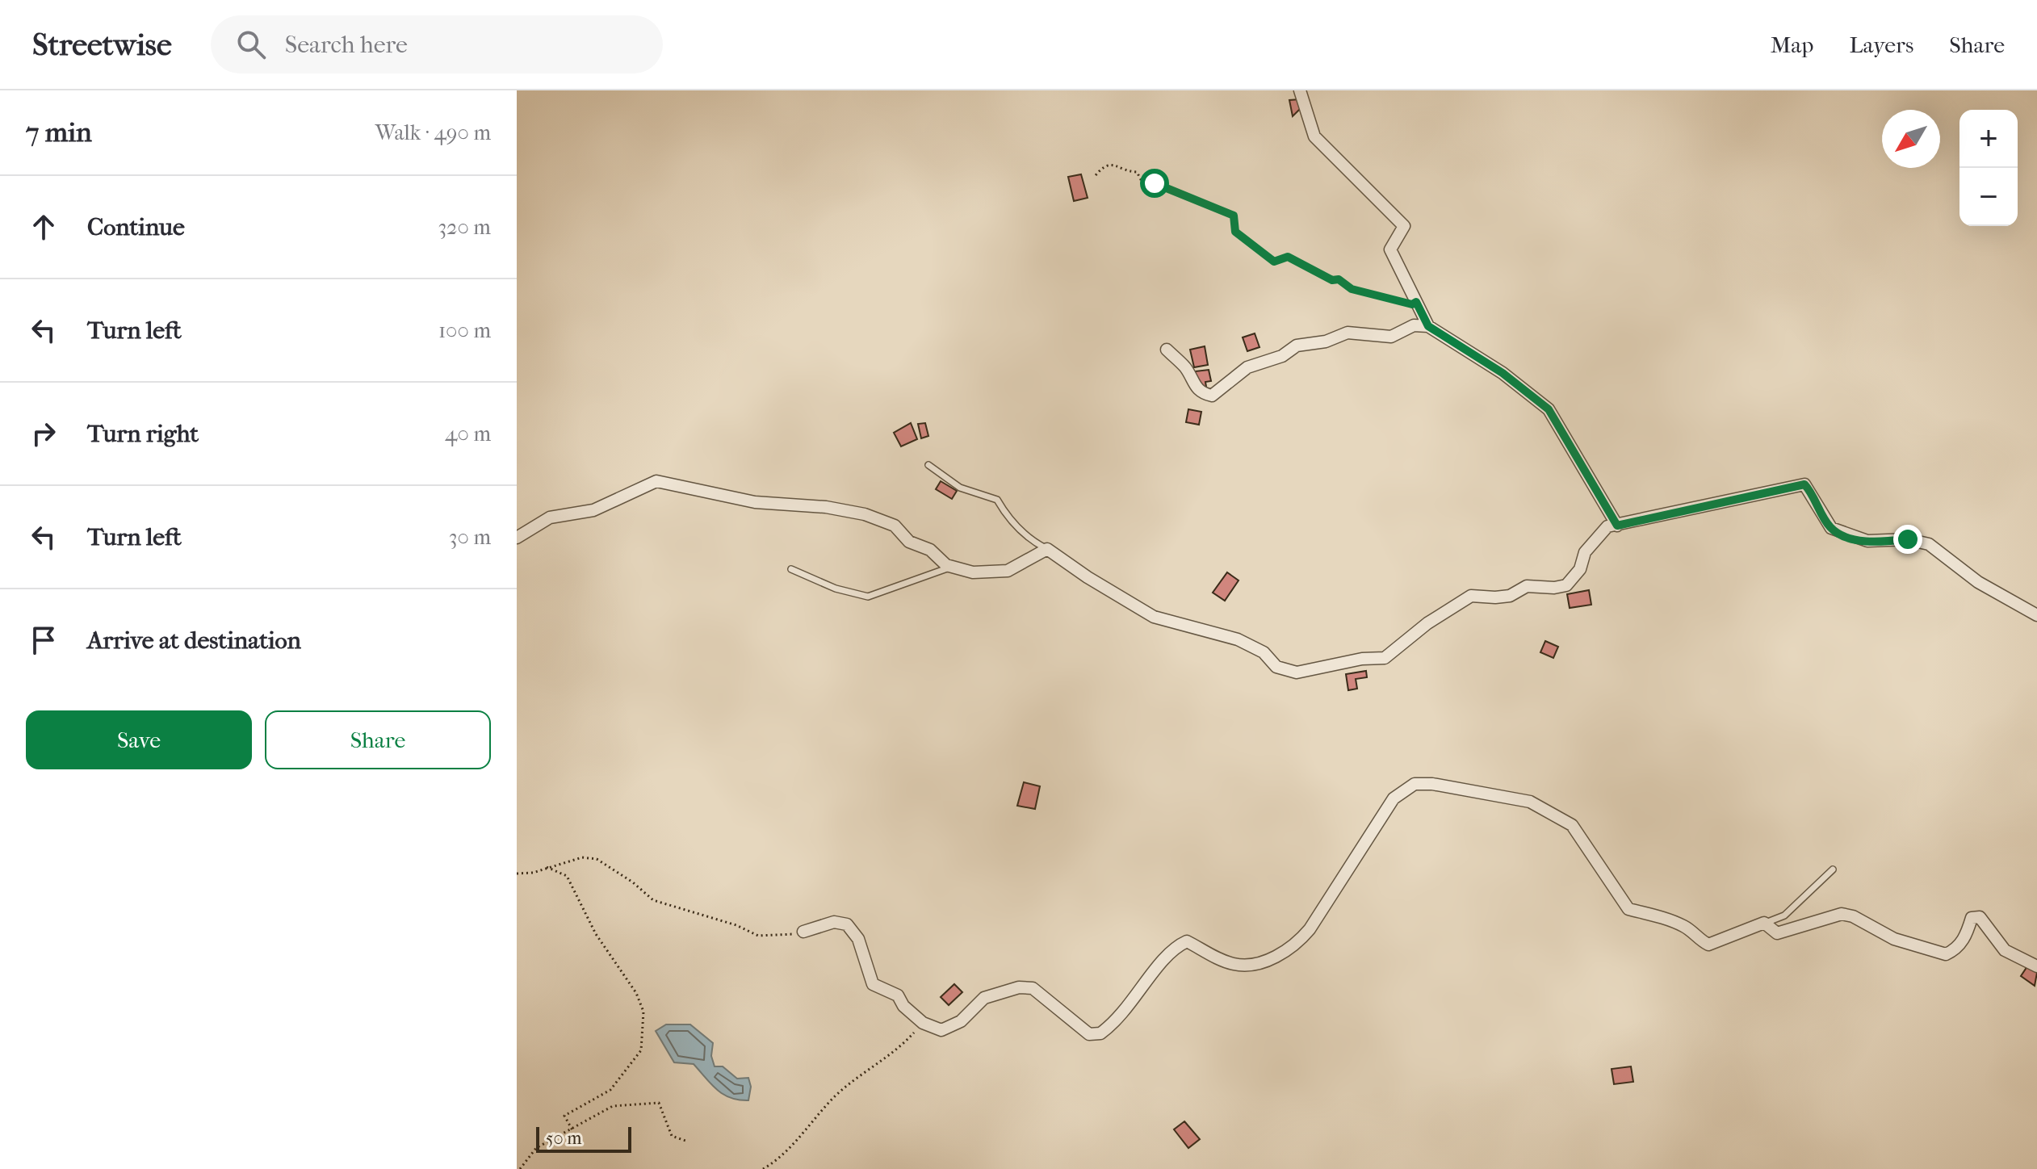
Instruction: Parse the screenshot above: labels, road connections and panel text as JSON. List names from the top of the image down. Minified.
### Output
{"scale_bar":"50 m","north":"bottom left","page":{"header":"Streetwise","search":"Search here","nav":["Map","Layers","Share"],"heading":["7 min","Walk · 490 m"],"map_buttons":["+","−"],"list":[["Continue","320 m"],["Turn left","100 m"],["Turn right","40 m"],["Turn left","30 m"],"Arrive at destination"],"buttons":["Save","Share"],"scale":"50 m"}}
